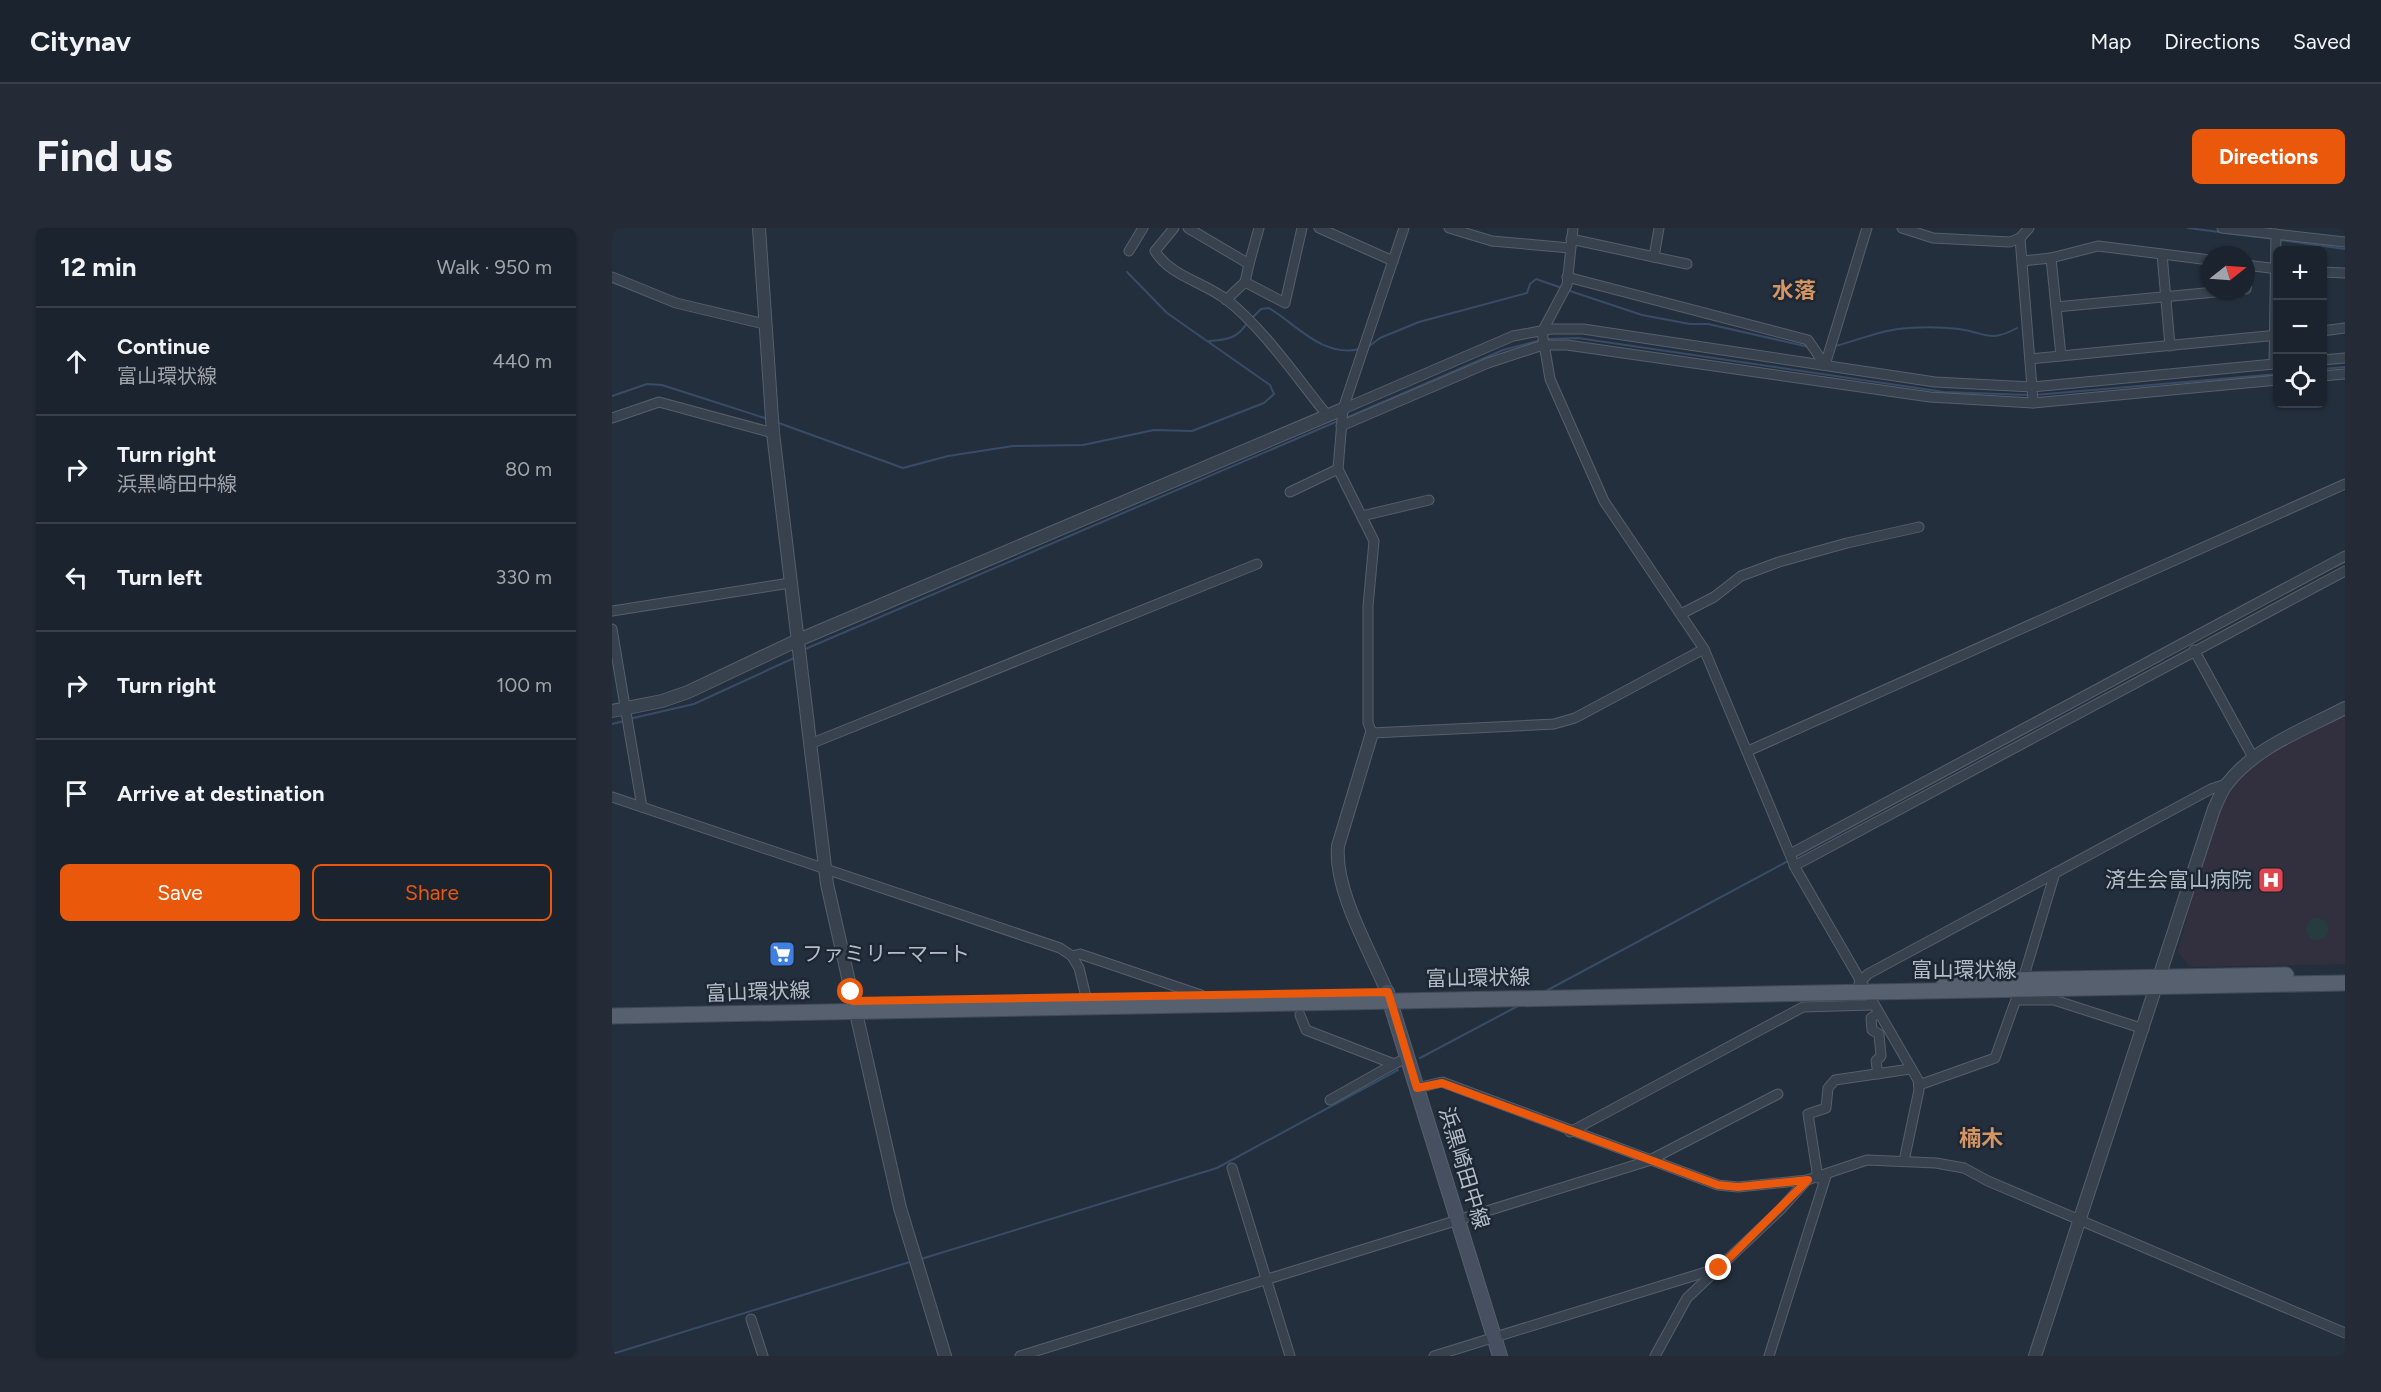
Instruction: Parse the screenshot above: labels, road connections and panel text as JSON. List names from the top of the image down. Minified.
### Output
{"streets":{"main road":["富山環状線","浜黒崎田中線"]},"crossings":[["富山環状線","浜黒崎田中線"]],"districts":["水落","楠木"],"places":{"hospital":["済生会富山病院"],"supermarket":["ファミリーマート"]},"north":"right","page":{"header":"Citynav","nav":["Map","Directions","Saved"],"buttons":["Directions",["Save","Share"]],"title":"Find us","heading":["12 min","Walk · 950 m"],"map_buttons":["+","−"],"list":[["Continue","富山環状線","440 m"],["Turn right","浜黒崎田中線","80 m"],["Turn left","330 m"],["Turn right","100 m"],"Arrive at destination"]}}
